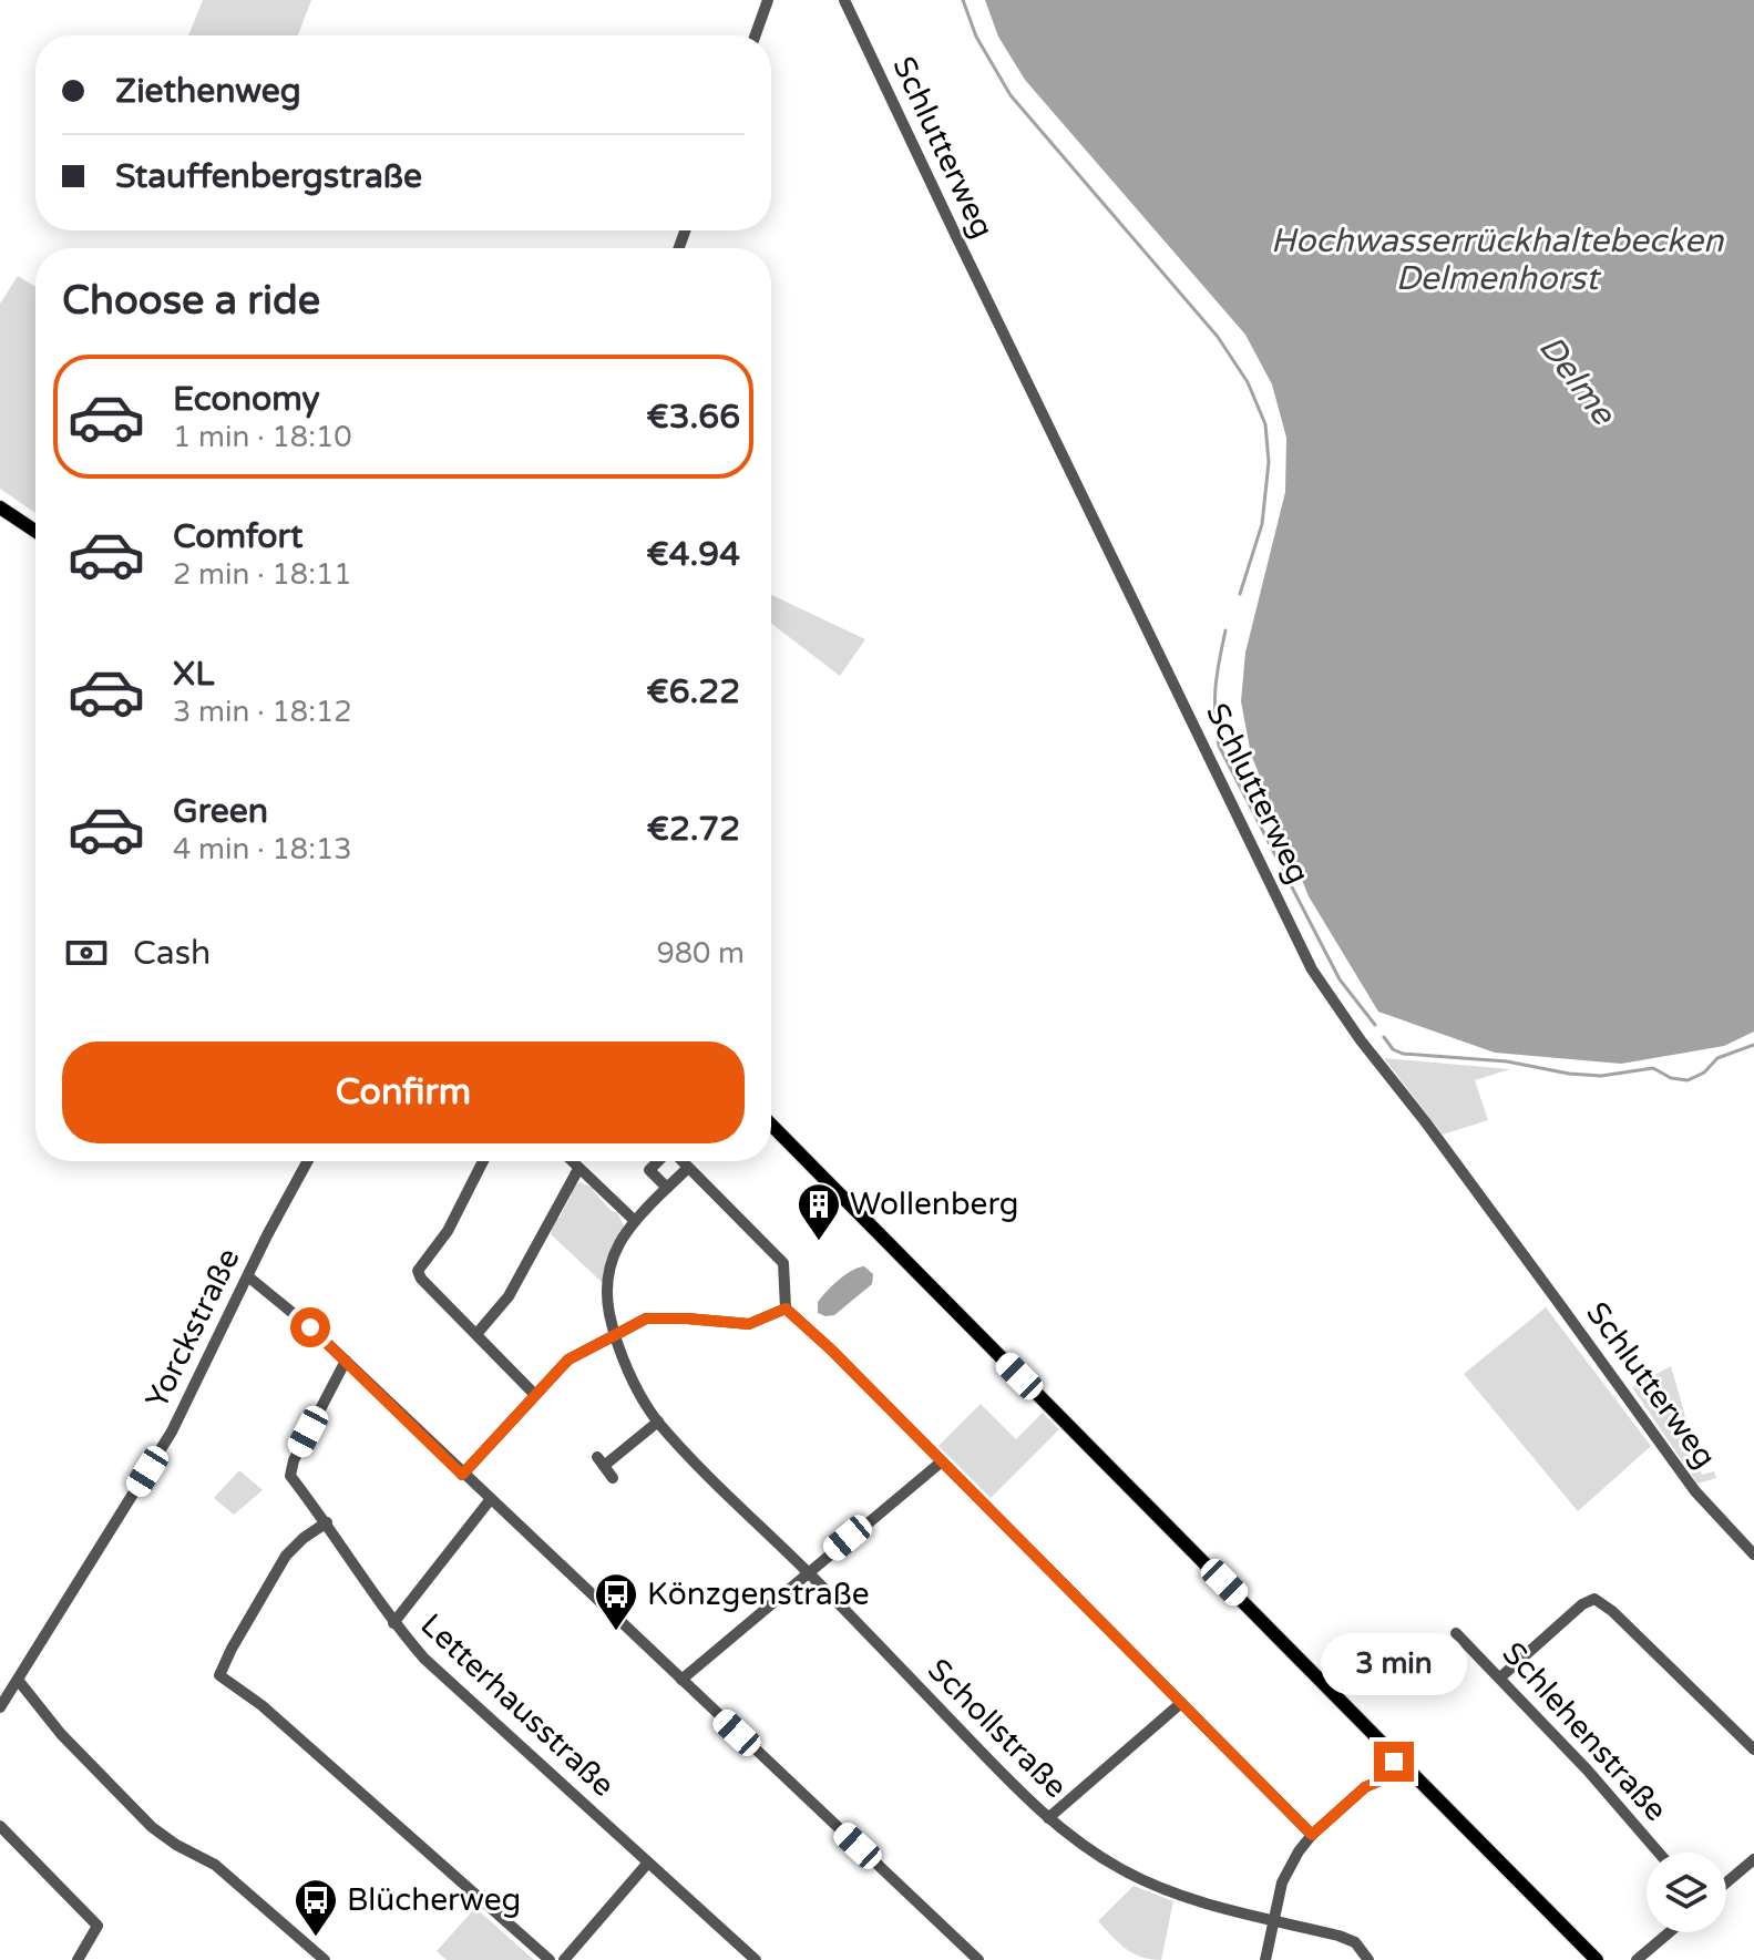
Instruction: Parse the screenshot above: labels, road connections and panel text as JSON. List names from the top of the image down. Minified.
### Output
{"streets":{"street":["Schlutterweg","Yorckstraße","Letterhausstraße","Schollstraße","Schlehenstraße"]},"water":["Hochwasserrückhaltebecken Delmenhorst","Delme"],"places":{"building":["Wollenberg"],"bus stop":["Könzgenstraße","Blücherweg"]},"page":{"banner":["Ziethenweg","Stauffenbergstraße"],"heading":"Choose a ride","list":[{"name":"Economy","note":"1 min · 18:10","value":"€3.66"},{"name":"Comfort","note":"2 min · 18:11","value":"€4.94"},{"name":"XL","note":"3 min · 18:12","value":"€6.22"},{"name":"Green","note":"4 min · 18:13","value":"€2.72"}],"pay":["Cash","980 m"],"buttons":"Confirm","bubble":"3 min"}}
